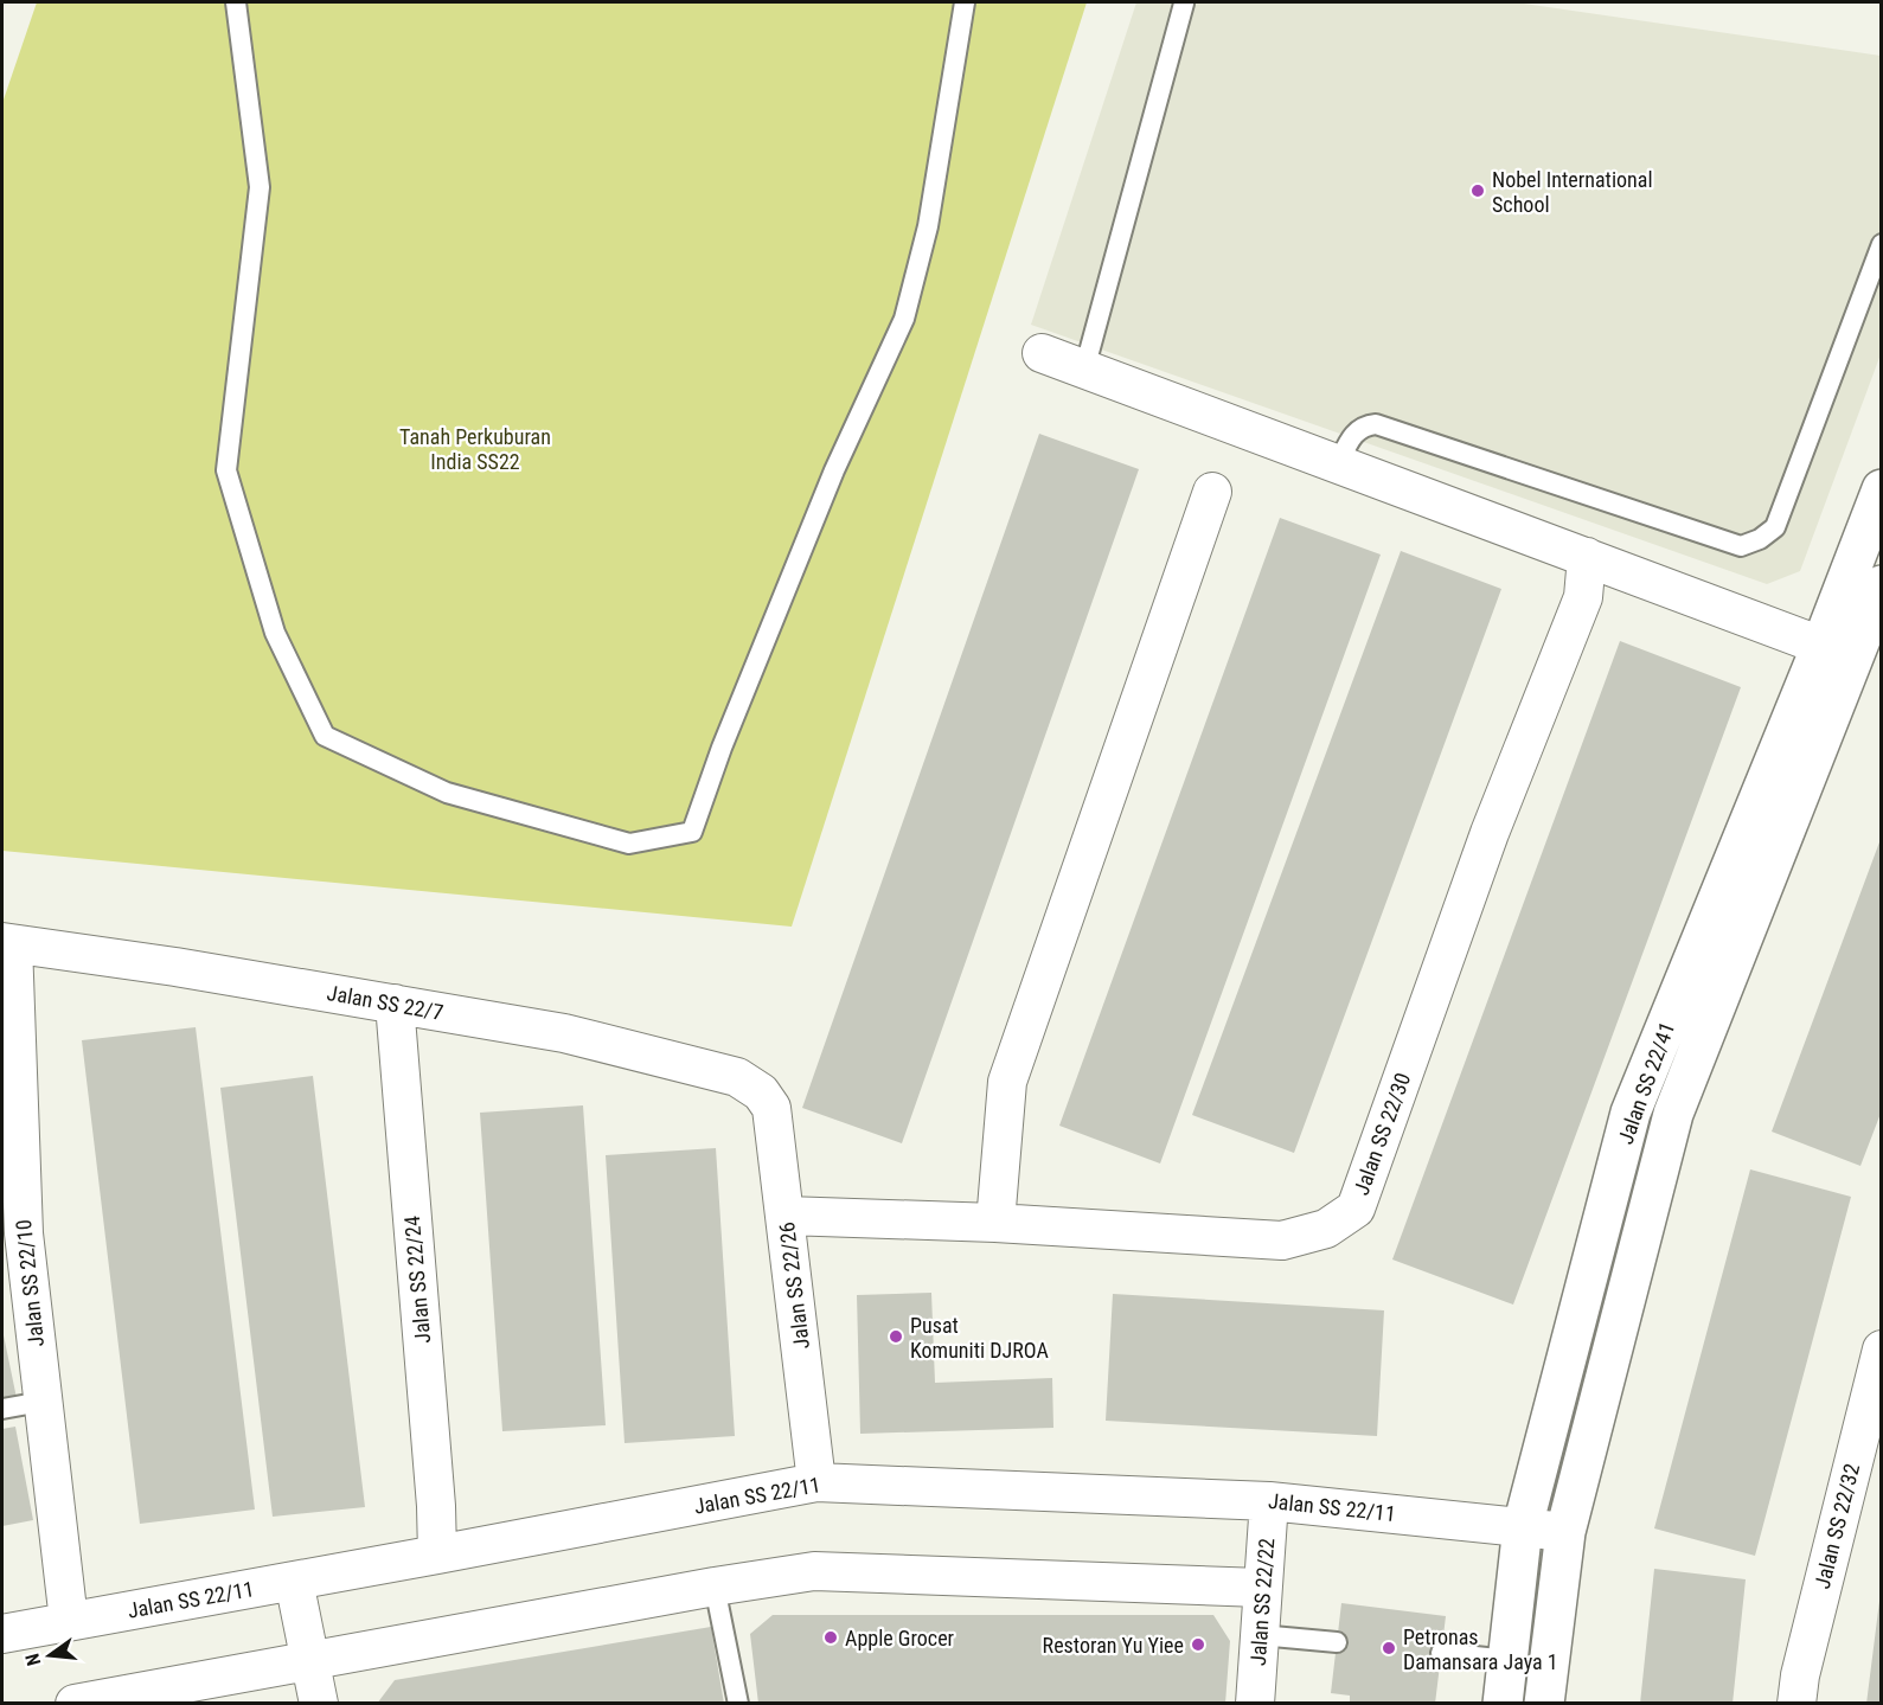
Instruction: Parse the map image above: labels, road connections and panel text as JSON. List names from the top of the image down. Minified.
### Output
{"streets":{"street":["Jalan SS 22/7","Jalan SS 22/41","Jalan SS 22/30","Jalan SS 22/24","Jalan SS 22/10","Jalan SS 22/26","Jalan SS 22/11","Jalan SS 22/32","Jalan SS 22/22"]},"crossings":[["Jalan SS 22/7","Jalan SS 22/24"],["Jalan SS 22/7","Jalan SS 22/10"],["Jalan SS 22/7","Jalan SS 22/26"],["Jalan SS 22/41","Jalan SS 22/11"],["Jalan SS 22/30","Jalan SS 22/26"],["Jalan SS 22/24","Jalan SS 22/11"],["Jalan SS 22/10","Jalan SS 22/11"],["Jalan SS 22/26","Jalan SS 22/11"],["Jalan SS 22/11","Jalan SS 22/22"]],"parks":["Tanah Perkuburan India SS22"],"places":["Nobel International School","Pusat Komuniti DJROA","Apple Grocer","Restoran Yu Yiee","Petronas Damansara Jaya 1"],"north":"left"}
